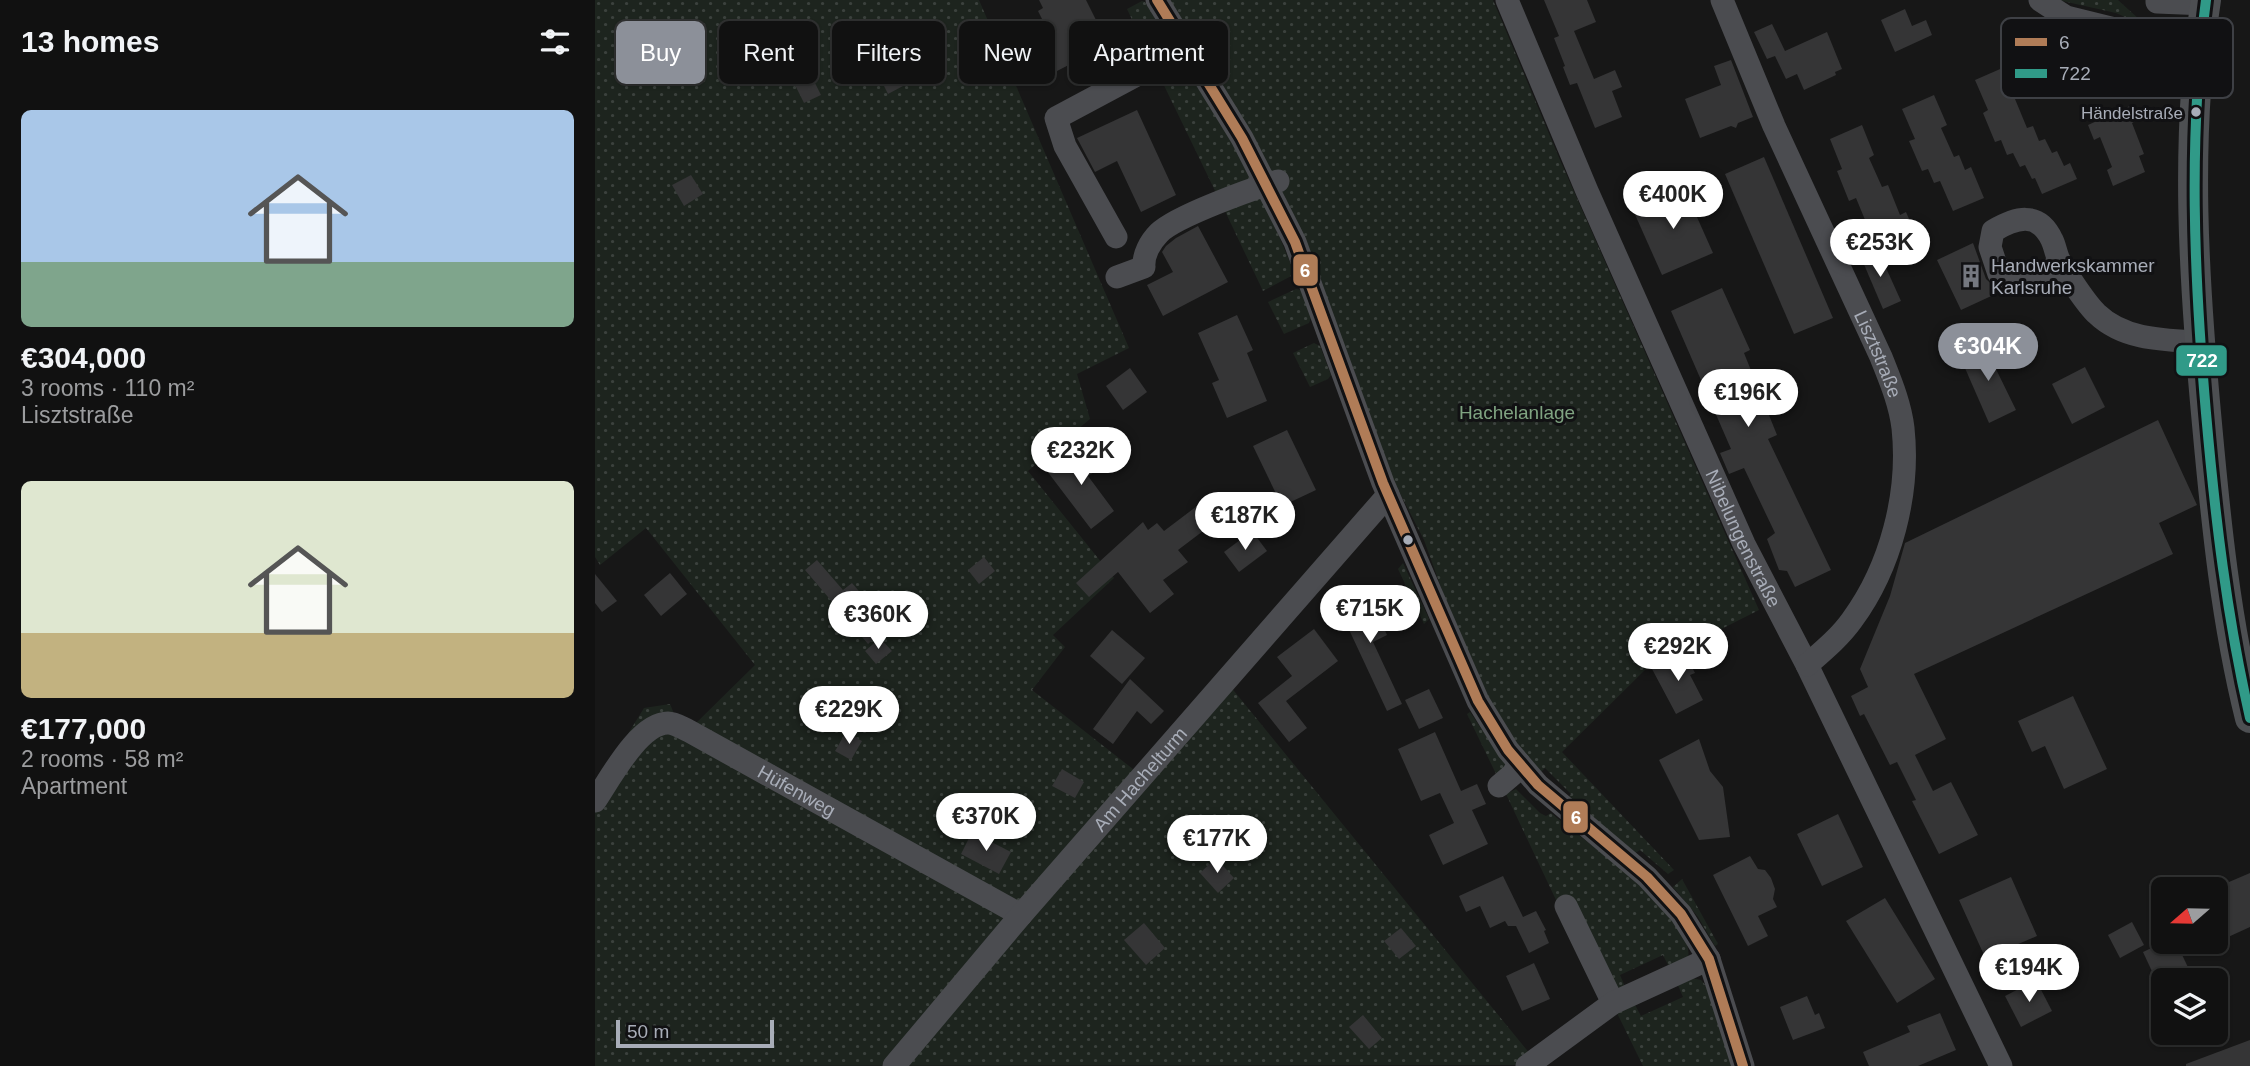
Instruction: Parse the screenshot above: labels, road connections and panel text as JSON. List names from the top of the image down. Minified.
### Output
{"streets":{"street":["Lisztstraße","Nibelungenstraße","Am Hachelturm","Hüfenweg"]},"crossings":[["Lisztstraße","Nibelungenstraße"],["Am Hachelturm","Hüfenweg"]],"parks":["Hachelanlage"],"places":{"other":["Händelstraße"],"building":["Handwerkskammer Karlsruhe"]},"lines":["transit line 6","transit line 722"],"legend":["6","722"],"scale_bar":"50 m","north":"left","page":{"heading":"13 homes","chip":["Buy","Rent","Filters","New","Apartment"],"list":[{"name":"€304,000","note":"3 rooms · 110 m² · Lisztstraße"},{"name":"€177,000","note":"2 rooms · 58 m² · Apartment"}],"price":["€400K","€253K","€304K","€196K","€232K","€187K","€715K","€360K","€292K","€229K","€370K","€177K","€194K"],"scale":"50 m"}}
